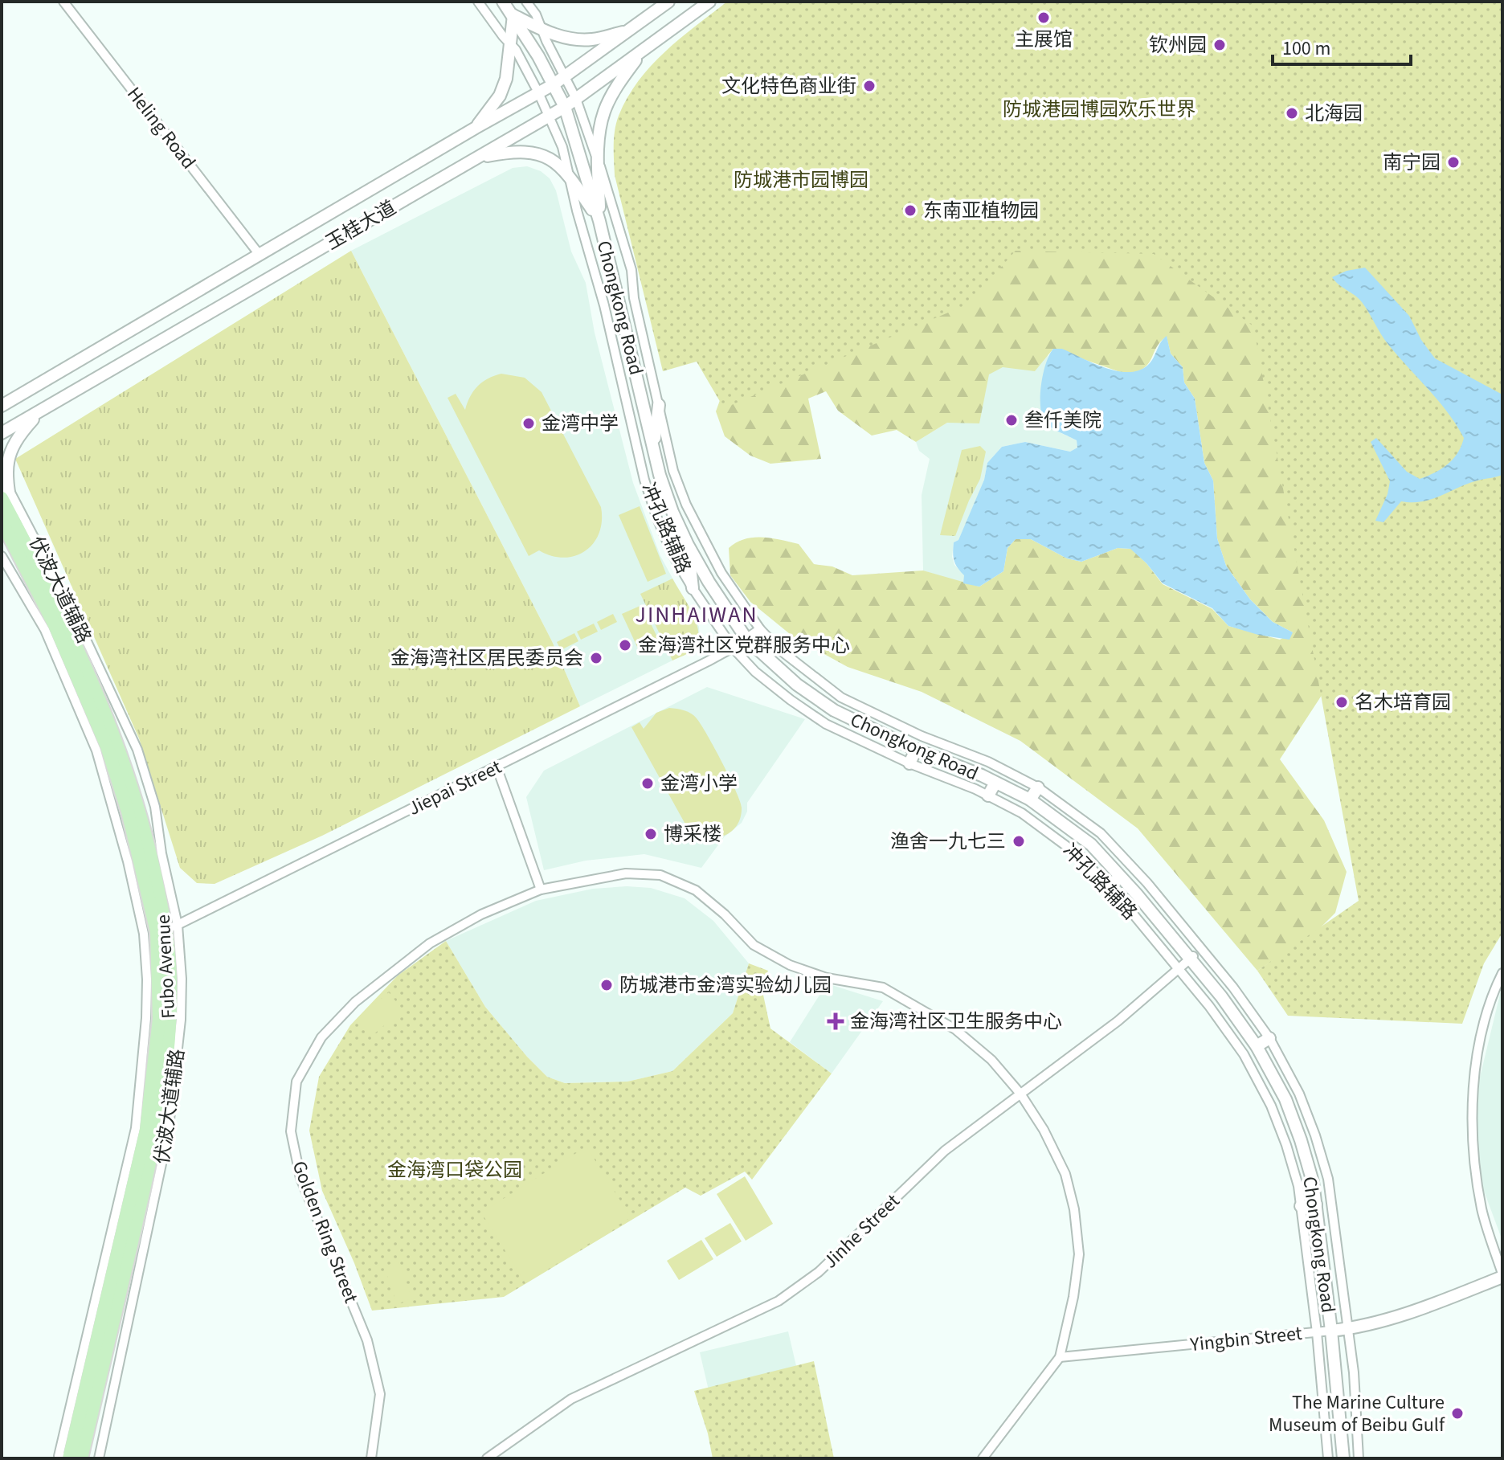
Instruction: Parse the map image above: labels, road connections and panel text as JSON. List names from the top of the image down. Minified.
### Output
{"streets":{"main road":["玉桂大道","Chongkong Road","Fubo Avenue","Yingbin Street"],"street":["Heling Road","冲孔路辅路","伏波大道辅路","Jiepai Street","Jinhe Street","Golden Ring Street"]},"crossings":[["Heling Road","玉桂大道"],["玉桂大道","Chongkong Road"],["玉桂大道","冲孔路辅路"],["Chongkong Road","Jiepai Street"],["Chongkong Road","Jinhe Street"],["Chongkong Road","Yingbin Street"],["冲孔路辅路","Jiepai Street"],["冲孔路辅路","Jinhe Street"],["冲孔路辅路","Yingbin Street"],["伏波大道辅路","Jiepai Street"],["伏波大道辅路","Fubo Avenue"],["Jiepai Street","Fubo Avenue"],["Jinhe Street","Golden Ring Street"],["Golden Ring Street","Yingbin Street"]],"districts":["JINHAIWAN"],"parks":["防城港园博园欢乐世界","防城港市园博园","金海湾口袋公园"],"places":{"other":["主展馆","钦州园","文化特色商业街","北海园","南宁园","东南亚植物园","叁仟美院","金湾中学","金海湾社区党群服务中心","金海湾社区居民委员会","名木培育园","金湾小学","博采楼","渔舍一九七三","防城港市金湾实验幼儿园","The Marine Culture Museum of Beibu Gulf"],"health":["金海湾社区卫生服务中心"]},"scale_bar":"100 m"}
